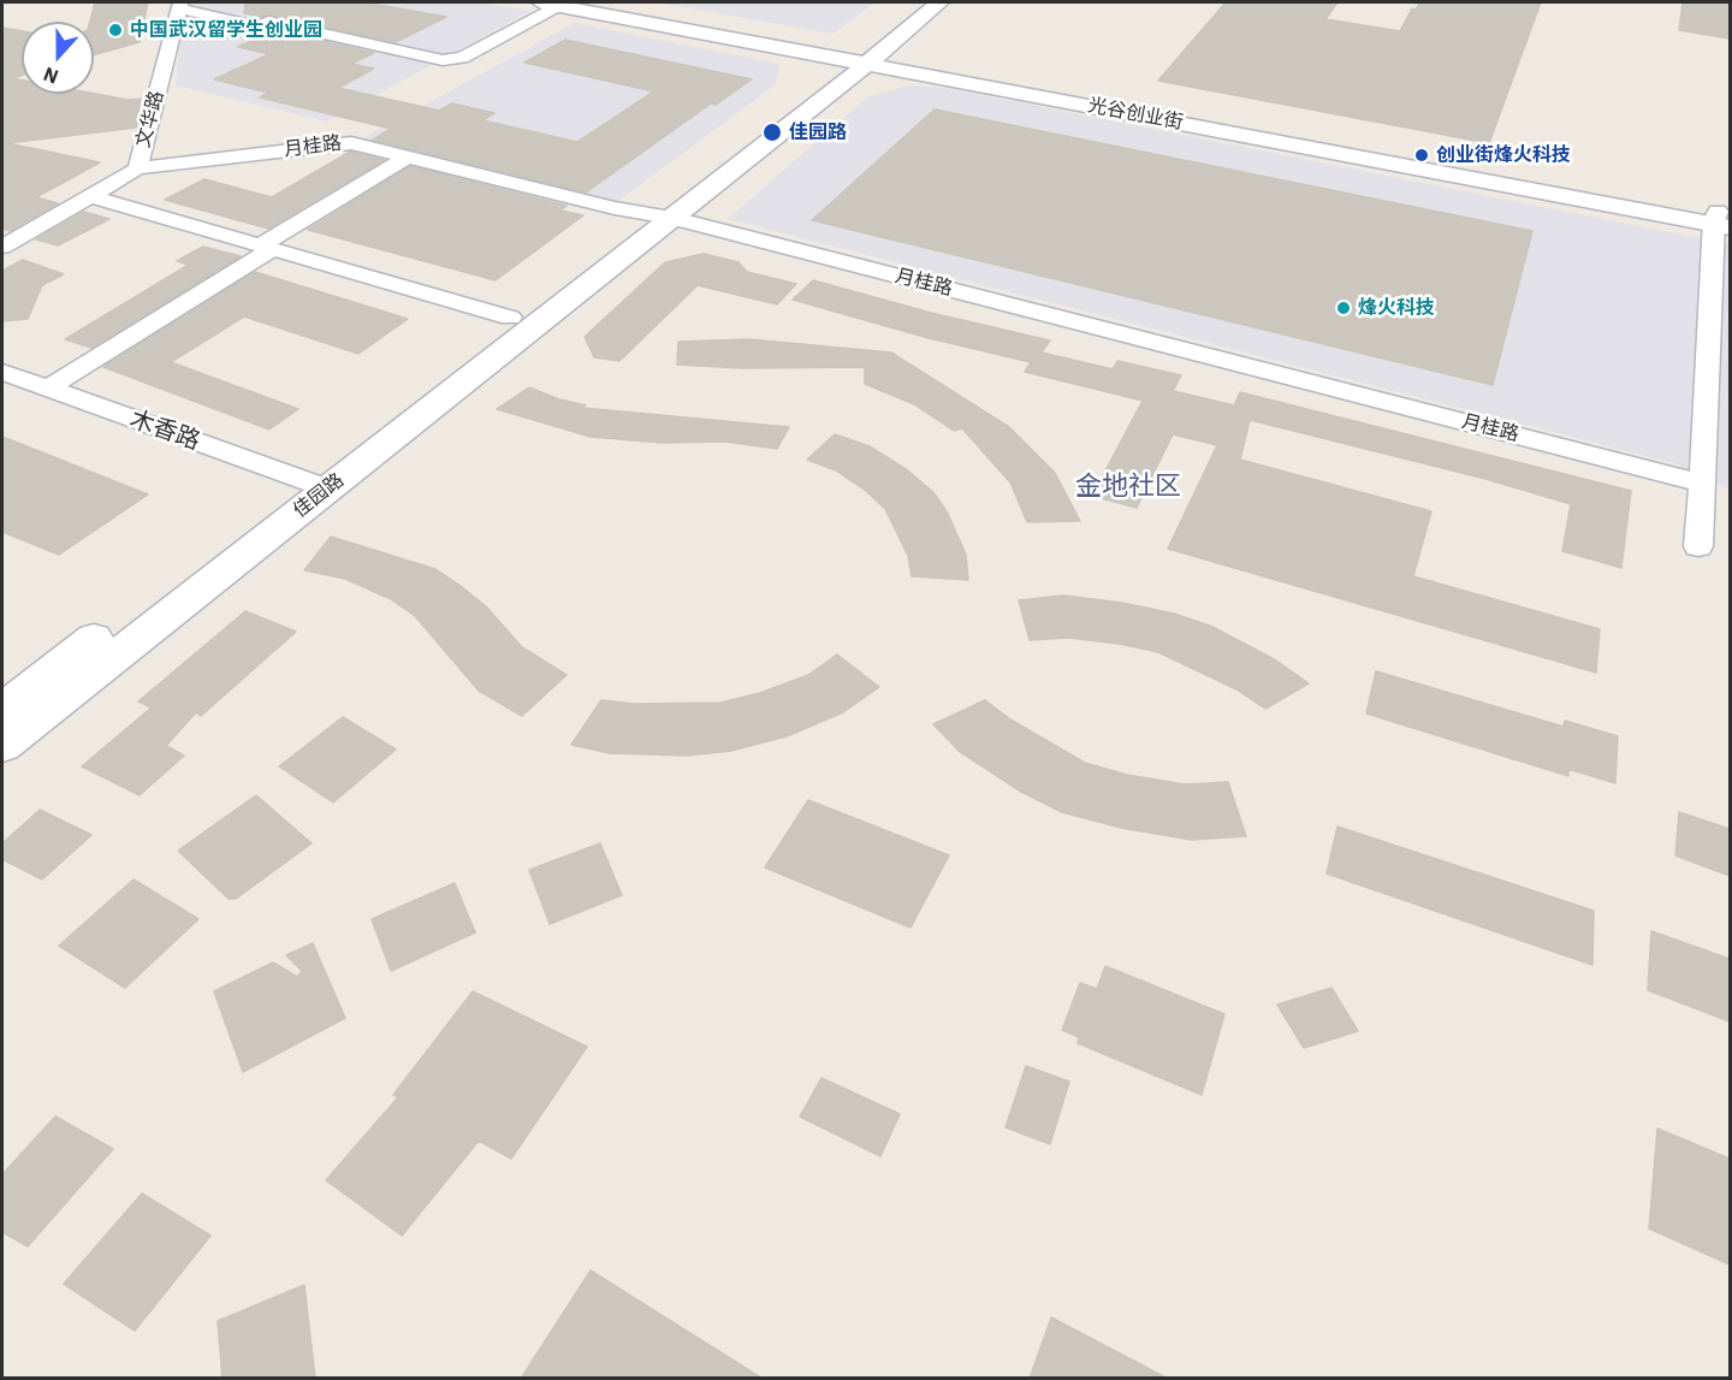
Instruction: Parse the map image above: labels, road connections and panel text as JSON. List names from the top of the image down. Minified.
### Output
{"streets":{"street":["光谷创业街","文华路","月桂路","木香路","佳园路"]},"crossings":[["光谷创业街","佳园路"],["文华路","月桂路"],["月桂路","佳园路"],["木香路","佳园路"]],"districts":["金地社区"],"places":["中国武汉留学生创业园","佳园路","创业街烽火科技","烽火科技"],"north":"bottom"}
